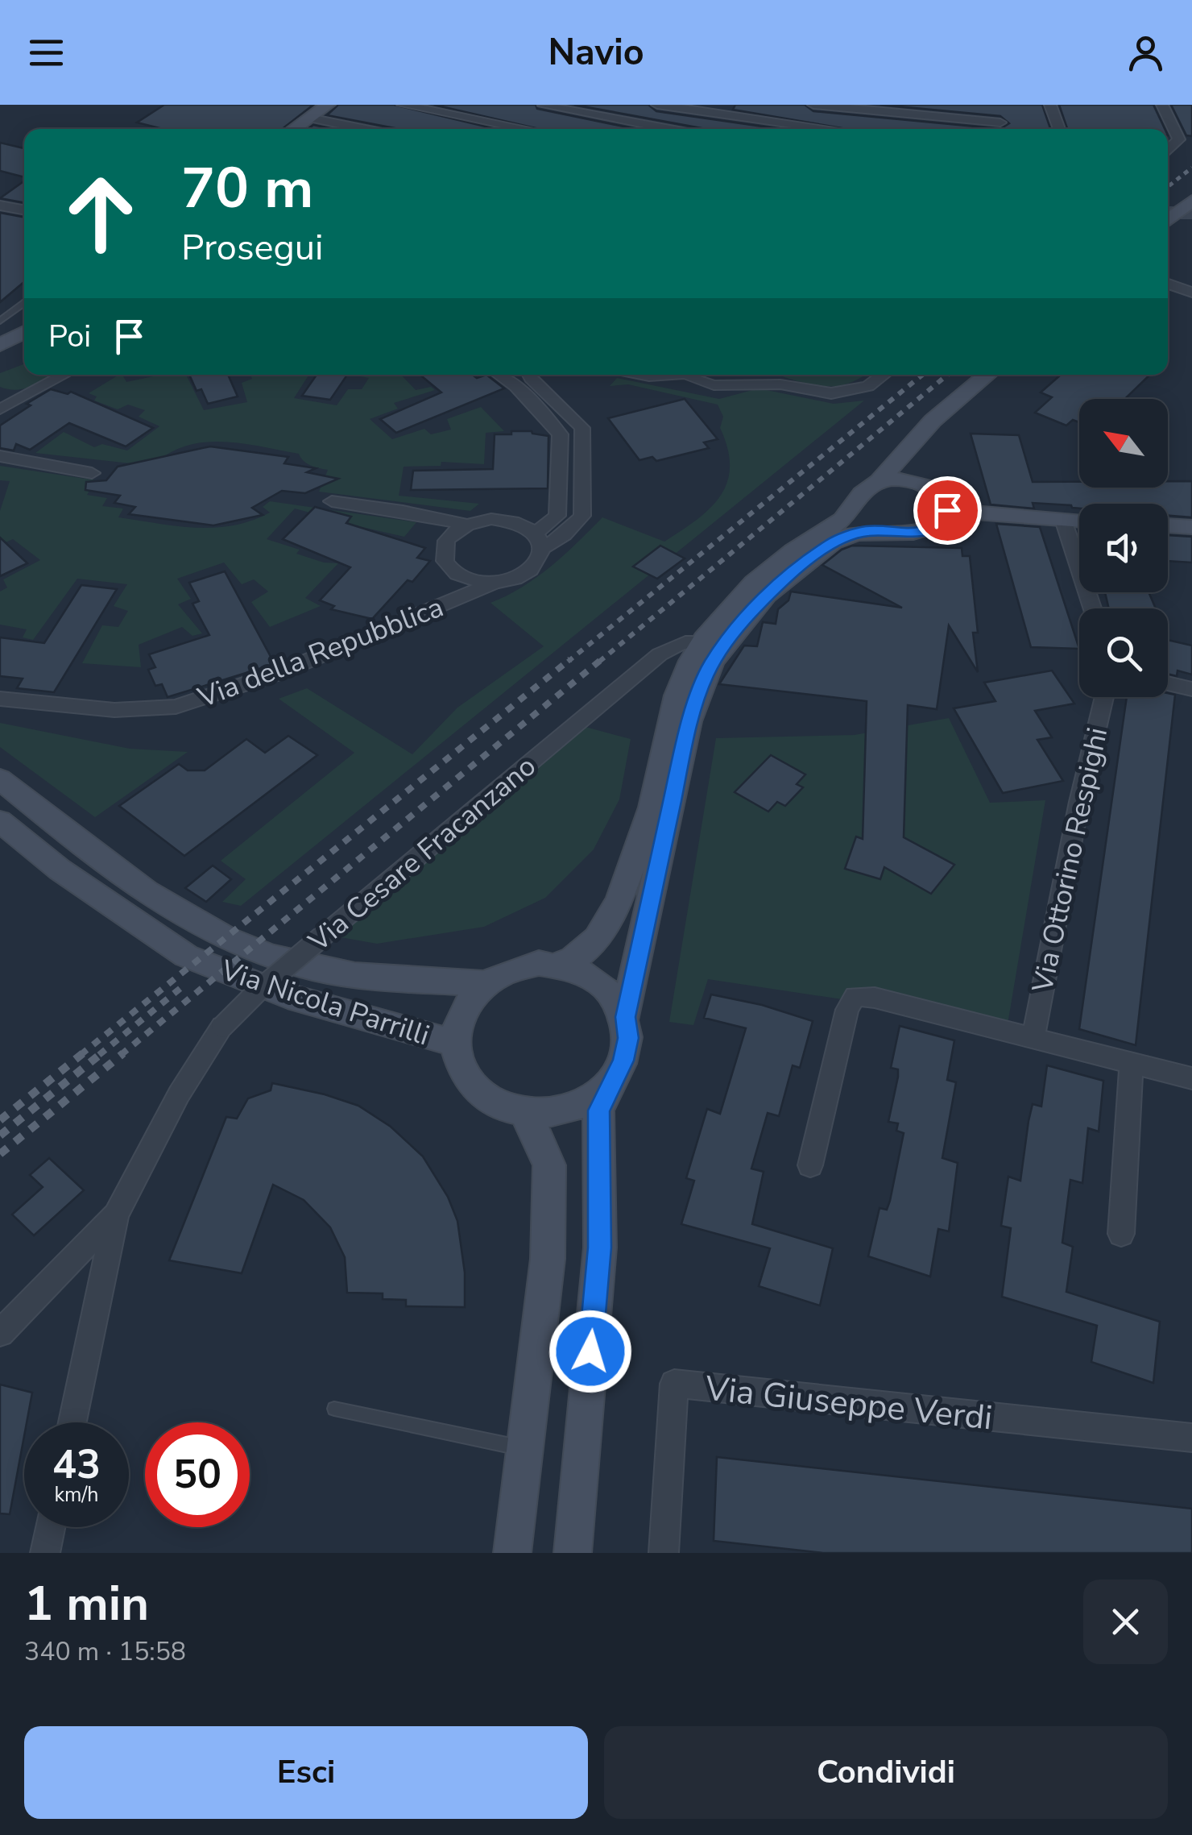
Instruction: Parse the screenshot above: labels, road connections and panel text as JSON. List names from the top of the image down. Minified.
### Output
{"streets":{"street":["Via della Repubblica","Via Cesare Fracanzano","Via Ottorino Respighi","Via Nicola Parrilli","Via Giuseppe Verdi"]},"north":"top left","page":{"header":"Navio","turn":["70 m","Prosegui"],"then":"Poi","speed":"43 km/h","limit":"50","heading":["1 min","340 m · 15:58"],"buttons":["Esci","Condividi"]}}
